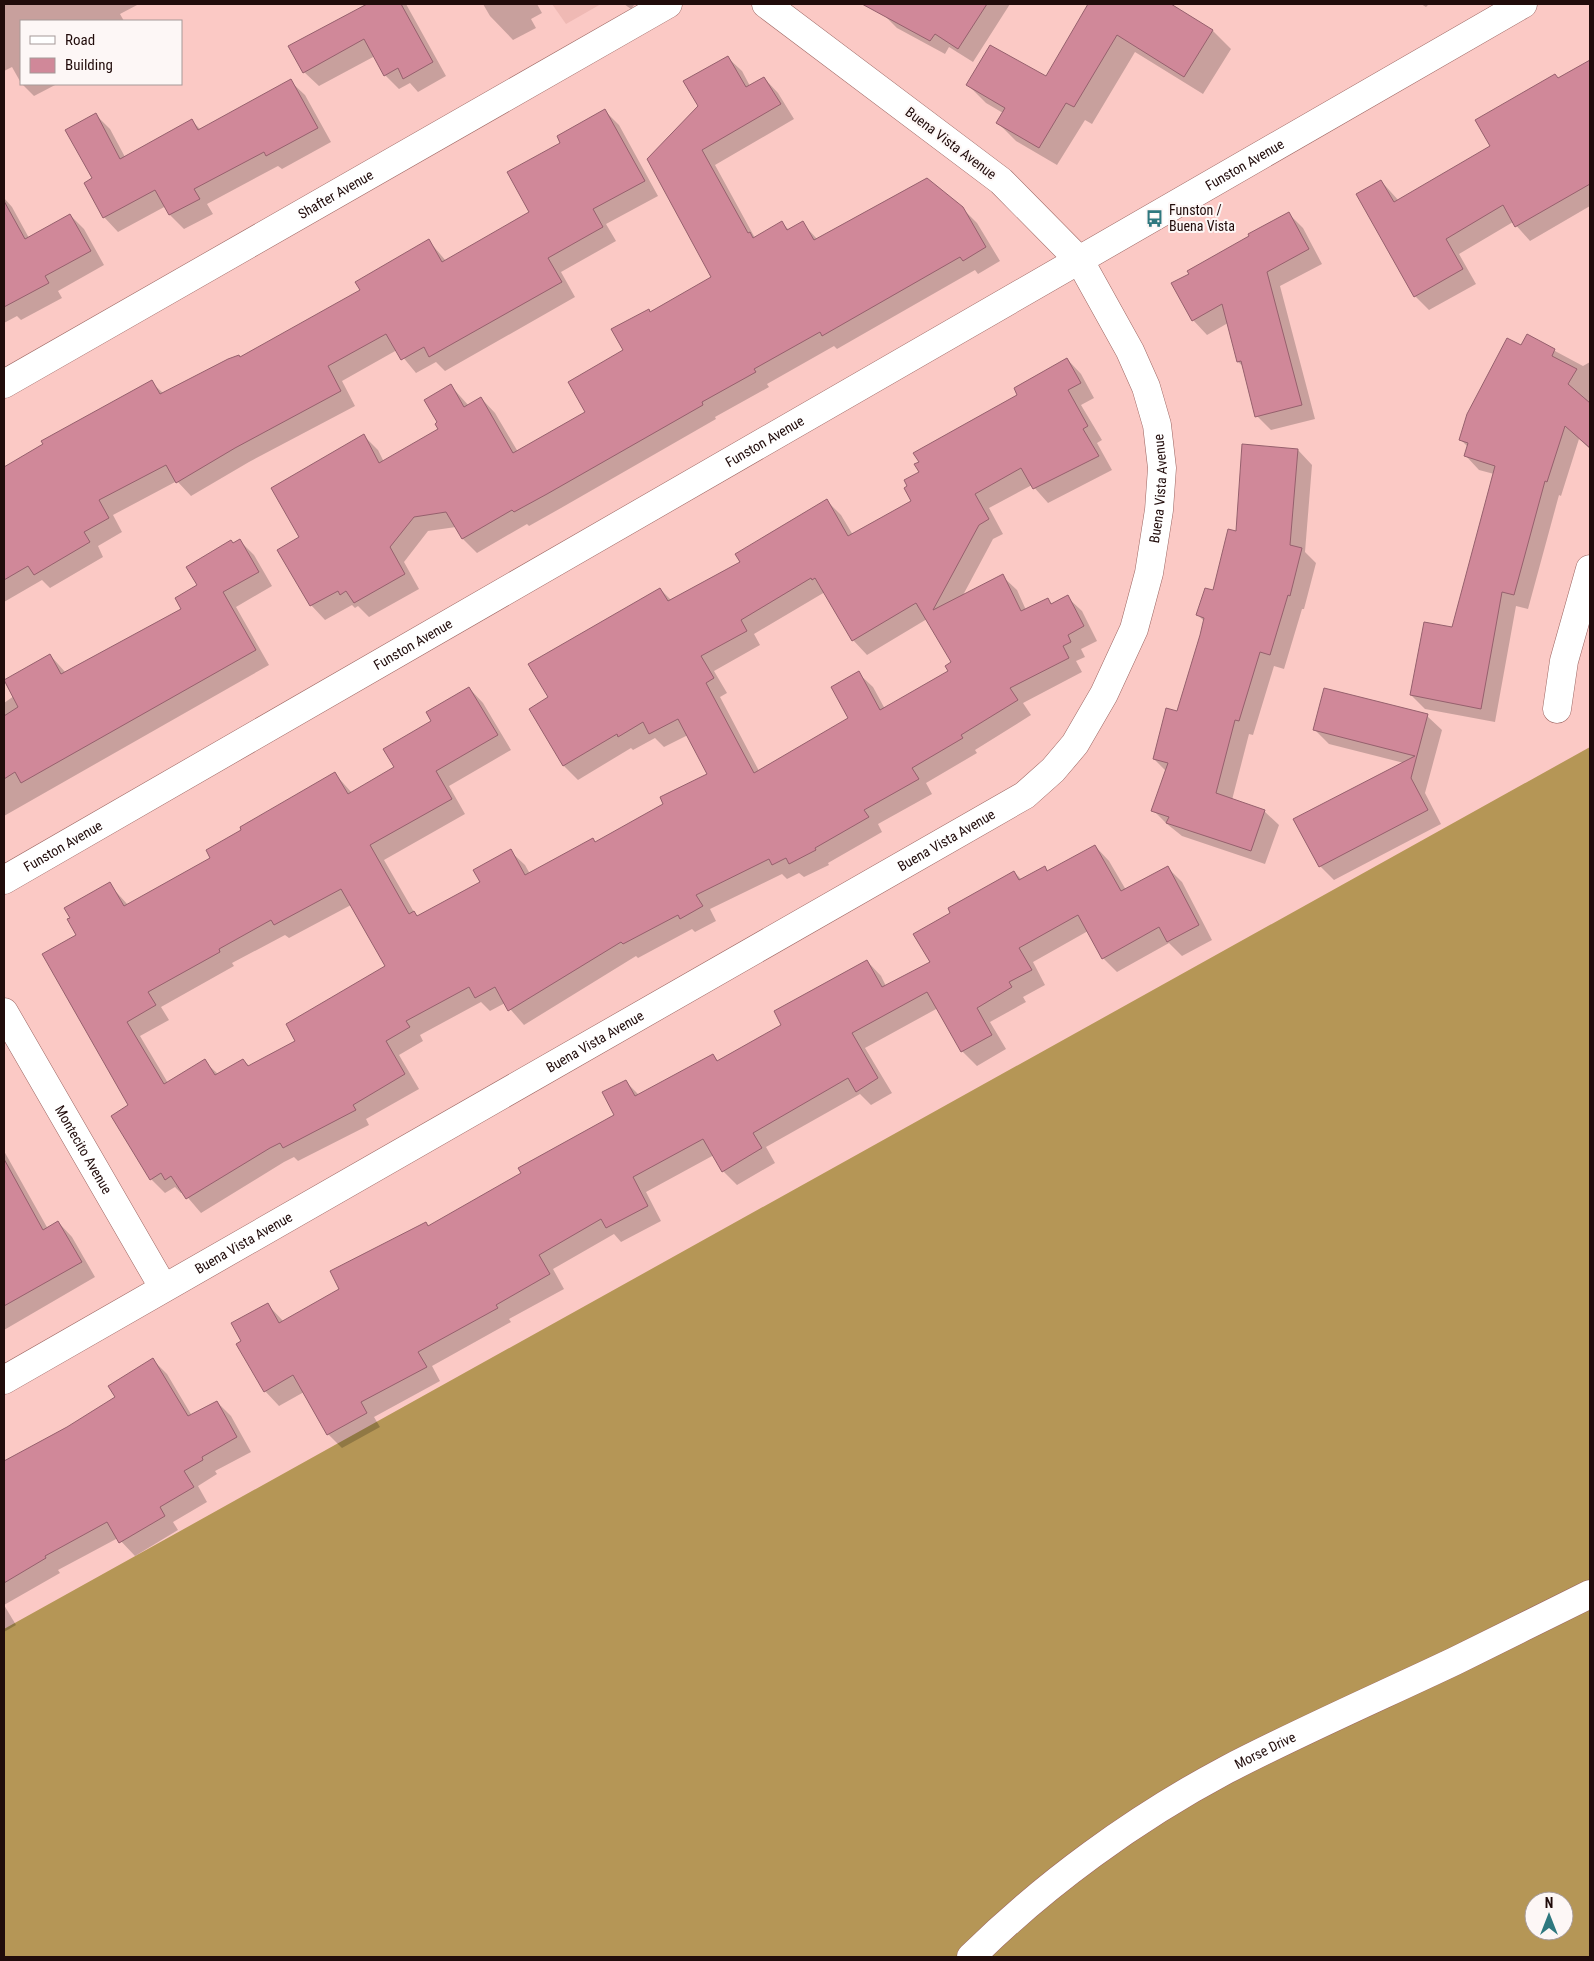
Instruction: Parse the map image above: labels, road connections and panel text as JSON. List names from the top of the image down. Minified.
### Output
{"streets":{"street":["Buena Vista Avenue","Funston Avenue","Shafter Avenue","Montecito Avenue","Morse Drive"]},"crossings":[["Buena Vista Avenue","Funston Avenue"],["Buena Vista Avenue","Montecito Avenue"]],"places":{"bus stop":["Funston / Buena Vista"]},"legend":["Road","Building"],"north":"top"}
